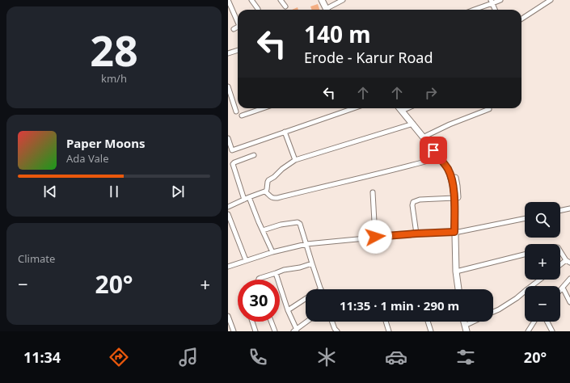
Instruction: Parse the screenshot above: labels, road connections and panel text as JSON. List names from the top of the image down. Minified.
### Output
{"page":{"tile":[["28","km/h"],"Climate"],"turn":["140 m","Erode - Karur Road"],"song":["Paper Moons","Ada Vale"],"map_buttons":["+","−"],"heat":["−","20°","+"],"limit":"30","trip":"11:35 · 1 min · 290 m","tabs":["11:34","20°"]}}
